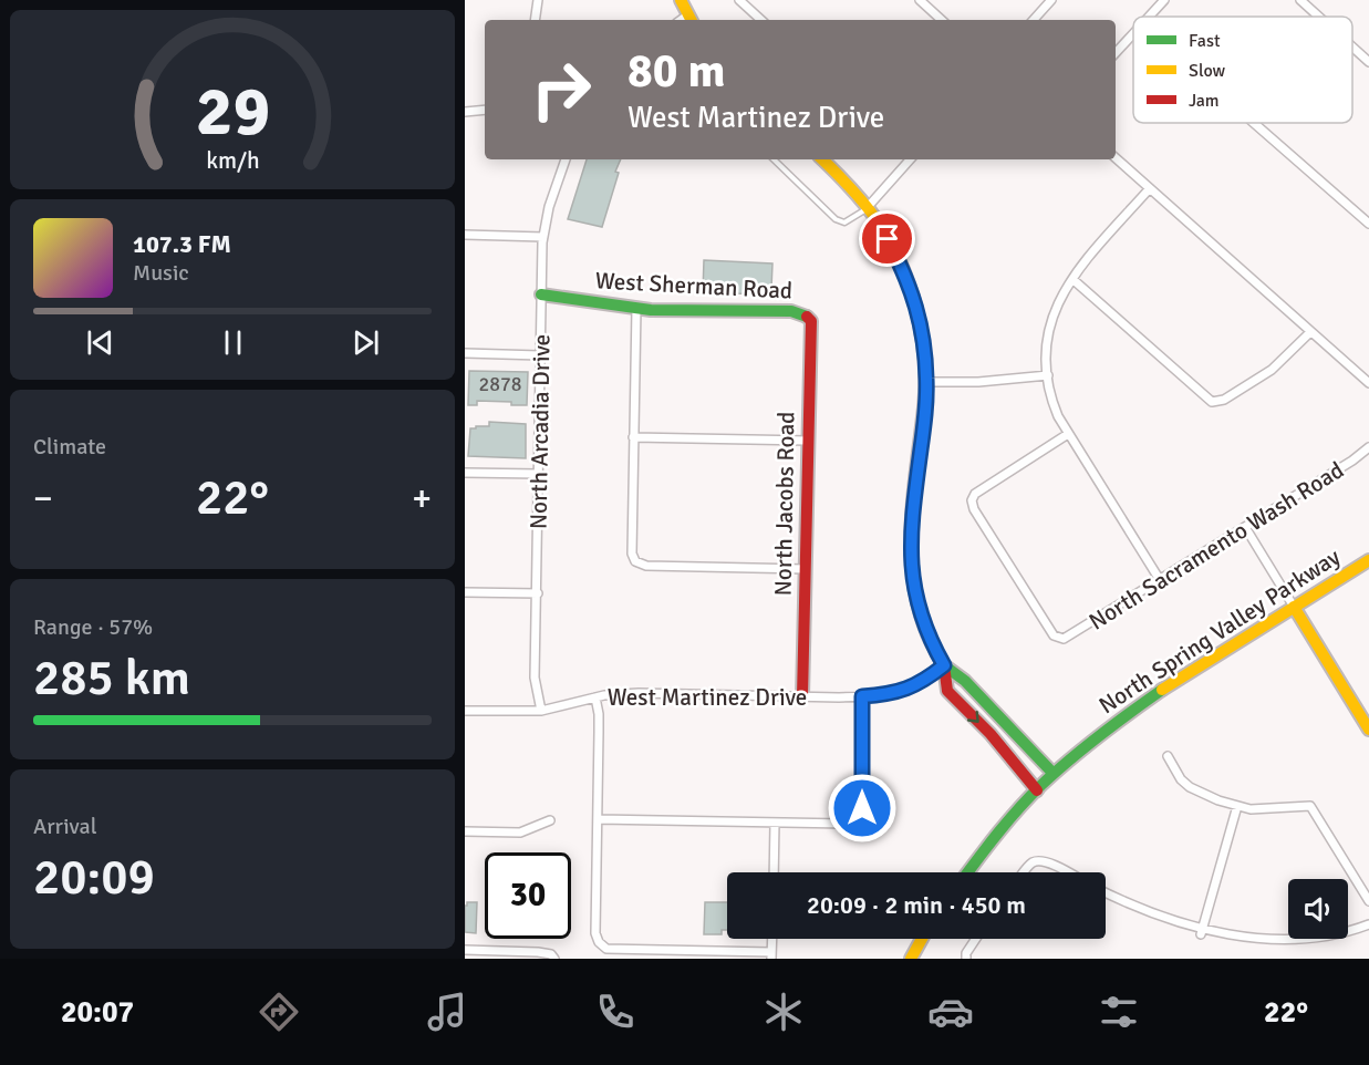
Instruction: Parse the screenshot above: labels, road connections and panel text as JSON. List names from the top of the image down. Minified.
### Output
{"streets":{"street":["West Sherman Road","North Arcadia Drive","North Jacobs Road","North Sacramento Wash Road","North Spring Valley Parkway","West Martinez Drive"]},"crossings":[["West Sherman Road","North Arcadia Drive"],["West Sherman Road","North Jacobs Road"],["North Arcadia Drive","West Martinez Drive"],["North Jacobs Road","West Martinez Drive"]],"house_numbers":["2878"],"legend":["Fast","Slow","Jam"],"page":{"turn":["80 m","West Martinez Drive"],"song":["107.3 FM","Music"],"tile":["Climate",["Range · 57%","285 km"],["Arrival","20:09"]],"heat":["−","22°","+"],"limit":"30","trip":"20:09 · 2 min · 450 m","tabs":["20:07","22°"],"gauge":["29","km/h"]}}
